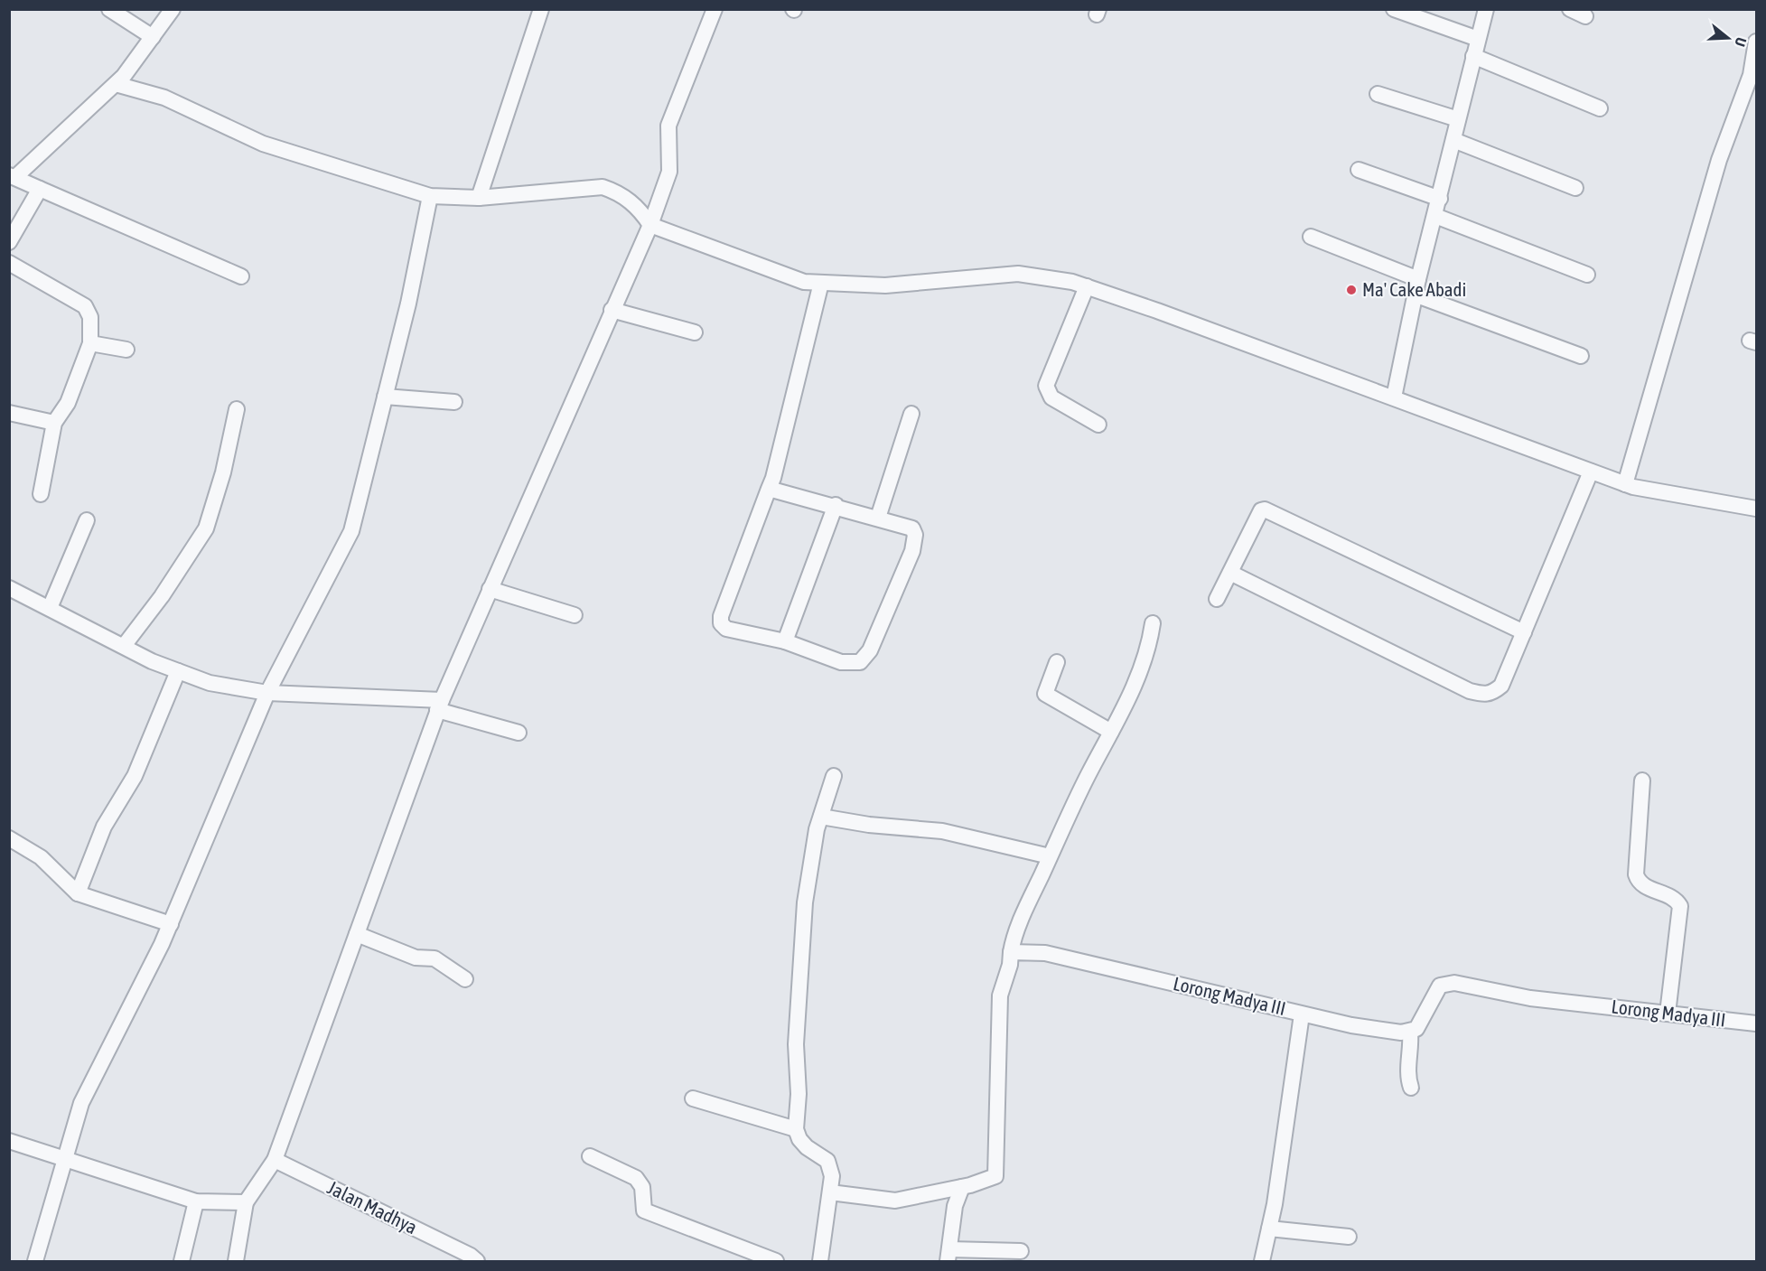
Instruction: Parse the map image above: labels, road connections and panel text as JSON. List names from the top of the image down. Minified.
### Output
{"streets":{"street":["Lorong Madya III","Jalan Madhya"]},"places":["Ma' Cake Abadi"],"north":"right"}
